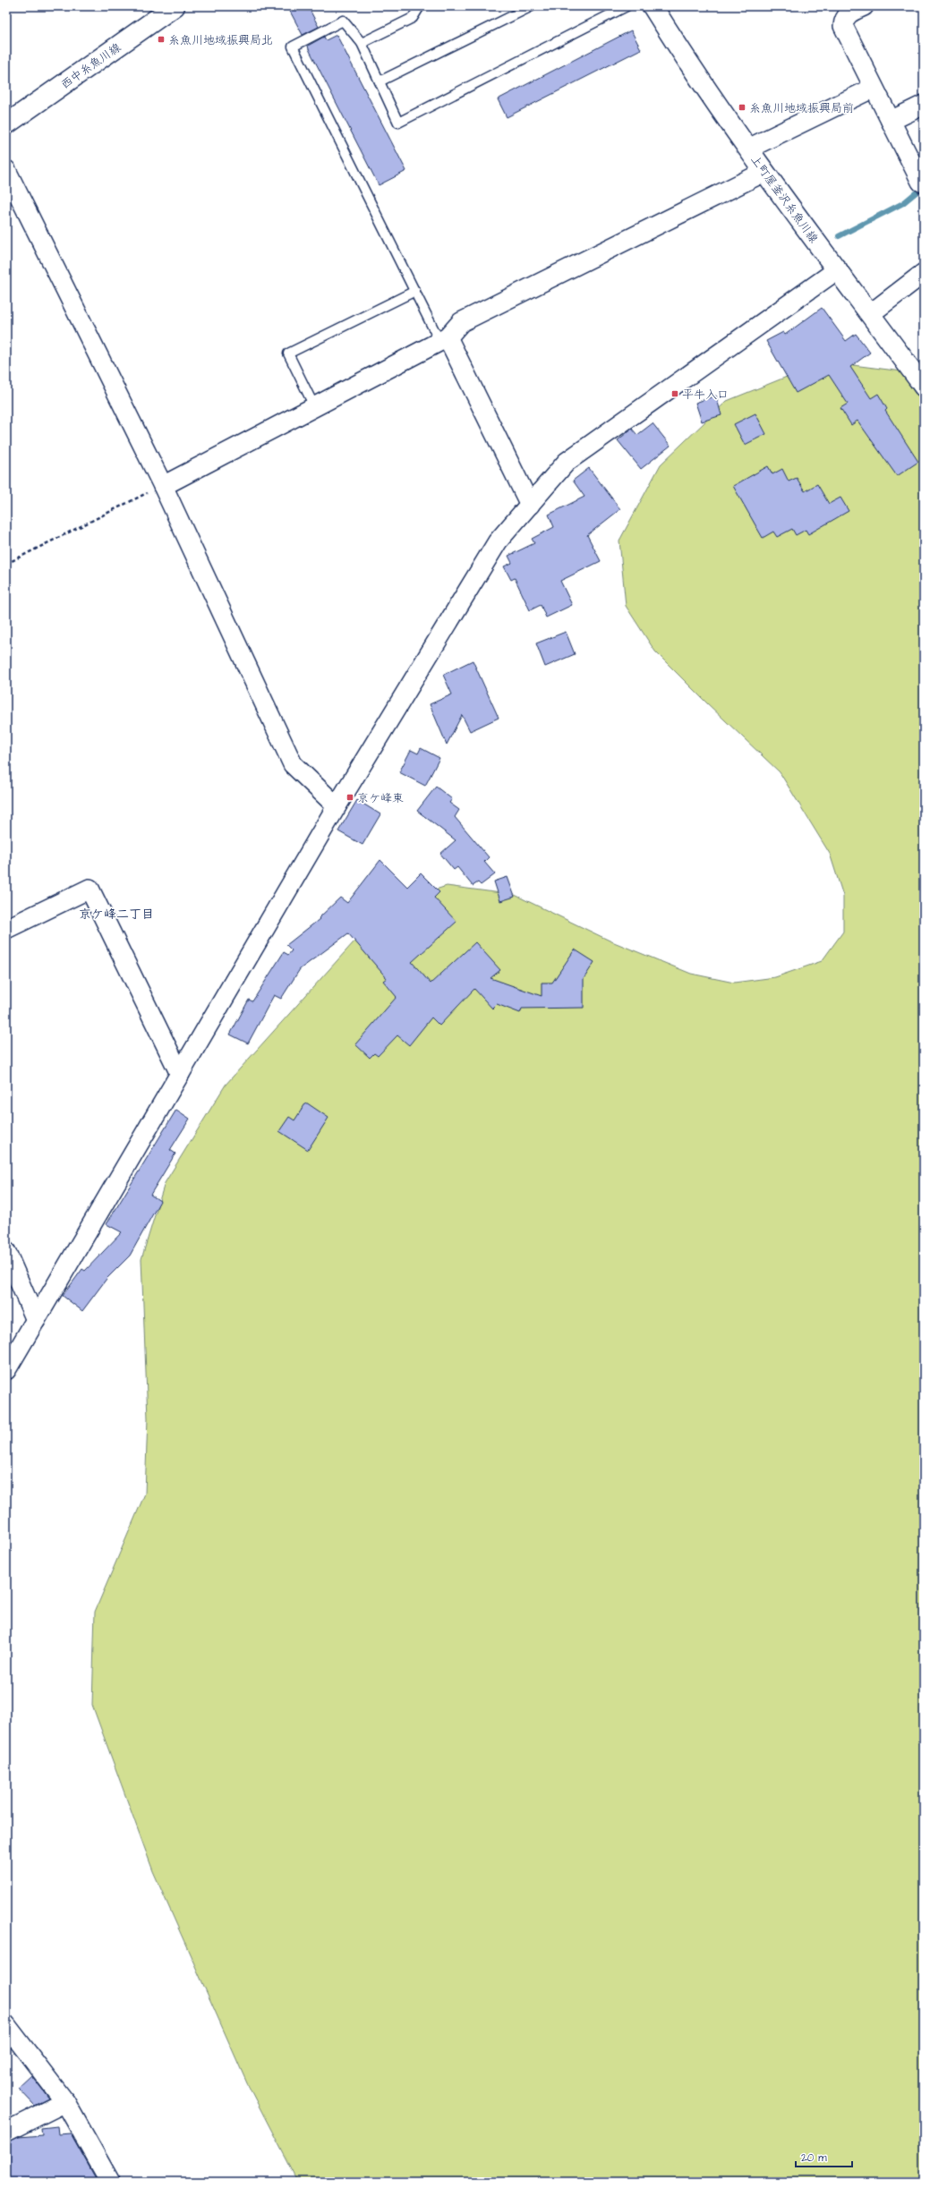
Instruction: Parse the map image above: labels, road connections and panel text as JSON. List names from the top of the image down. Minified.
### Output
{"streets":{"main road":["西中糸魚川線","上町屋釜沢糸魚川線"]},"districts":["京ケ峰二丁目"],"places":{"transit":["糸魚川地域振興局北","糸魚川地域振興局前","平牛入口","京ケ峰東"]},"scale_bar":"20 m"}
